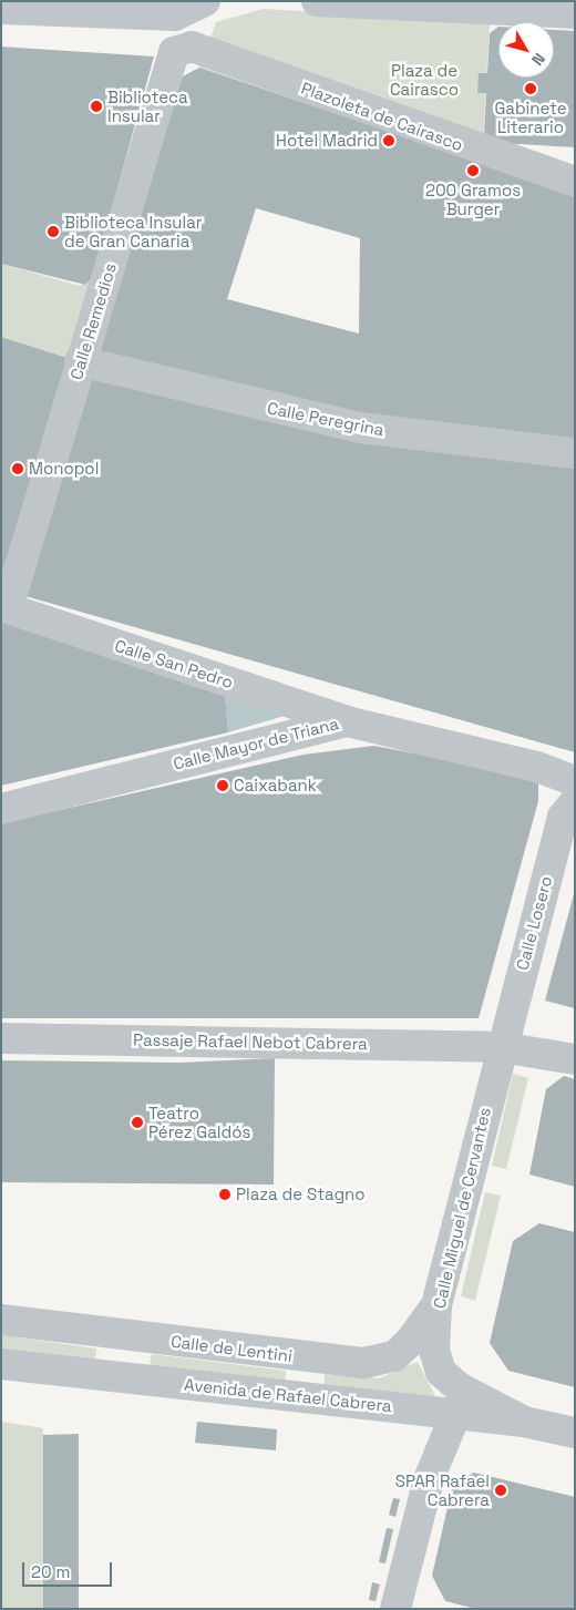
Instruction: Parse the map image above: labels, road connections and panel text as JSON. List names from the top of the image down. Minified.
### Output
{"streets":{"street":["Plazoleta de Cairasco","Calle Remedios","Calle Peregrina","Calle San Pedro","Calle Mayor de Triana","Calle Losero","Passaje Rafael Nebot Cabrera","Calle Miguel de Cervantes","Calle de Lentini","Avenida de Rafael Cabrera"]},"crossings":[["Plazoleta de Cairasco","Calle Remedios"],["Calle Remedios","Calle Peregrina"],["Calle Remedios","Calle San Pedro"],["Calle San Pedro","Calle Mayor de Triana"],["Calle Losero","Passaje Rafael Nebot Cabrera"],["Calle Losero","Calle Miguel de Cervantes"],["Passaje Rafael Nebot Cabrera","Calle Miguel de Cervantes"],["Calle Miguel de Cervantes","Calle de Lentini"],["Calle Miguel de Cervantes","Avenida de Rafael Cabrera"]],"parks":["Plaza de Cairasco"],"places":["Gabinete Literario","Biblioteca Insular","Hotel Madrid","200 Gramos Burger","Biblioteca Insular de Gran Canaria","Monopol","Caixabank","Teatro Pérez Galdós","Plaza de Stagno","SPAR Rafael Cabrera"],"scale_bar":"20 m","north":"bottom right"}
